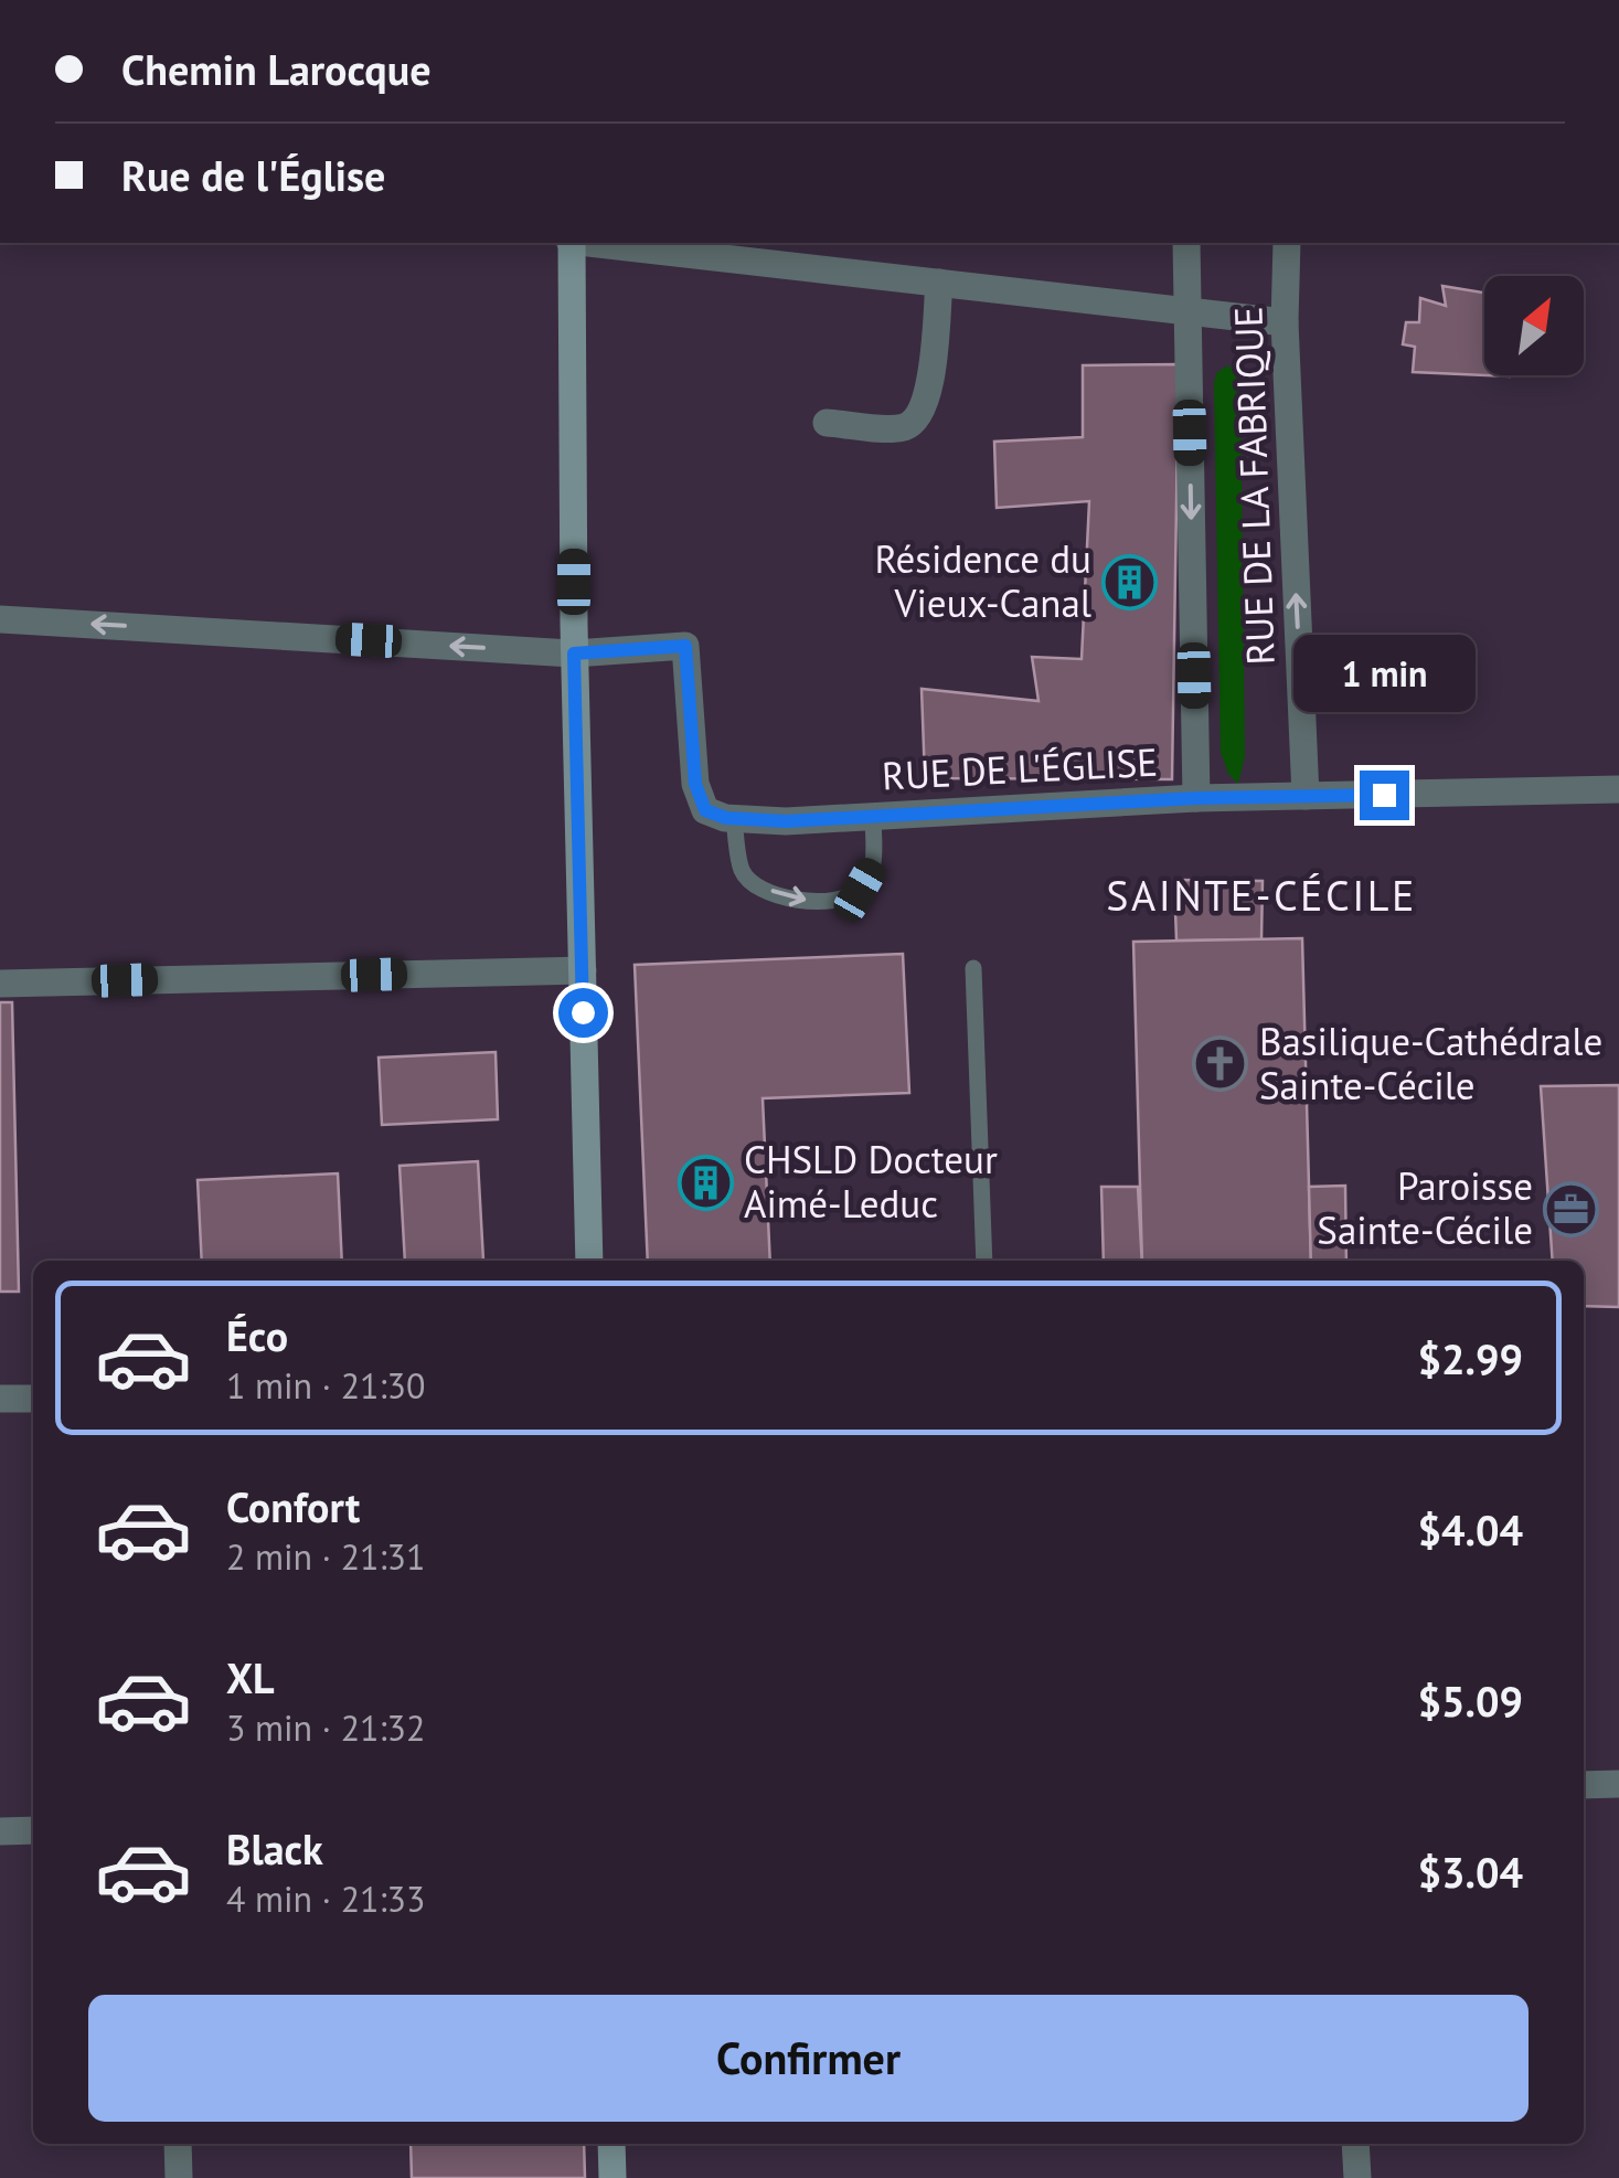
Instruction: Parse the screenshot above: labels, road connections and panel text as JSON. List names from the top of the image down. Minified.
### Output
{"streets":{"street":["RUE DE LA FABRIQUE","RUE DE L'ÉGLISE"]},"crossings":[["RUE DE LA FABRIQUE","RUE DE L'ÉGLISE"]],"districts":["SAINTE-CÉCILE"],"places":{"building":["Résidence du Vieux-Canal","CHSLD Docteur Aimé-Leduc"],"church":["Basilique-Cathédrale Sainte-Cécile"],"office":["Paroisse Sainte-Cécile"]},"north":"top right","page":{"banner":["Chemin Larocque","Rue de l'Église"],"bubble":"1 min","list":[{"name":"Éco","note":"1 min · 21:30","value":"$2.99"},{"name":"Confort","note":"2 min · 21:31","value":"$4.04"},{"name":"XL","note":"3 min · 21:32","value":"$5.09"},{"name":"Black","note":"4 min · 21:33","value":"$3.04"}],"buttons":"Confirmer"}}
